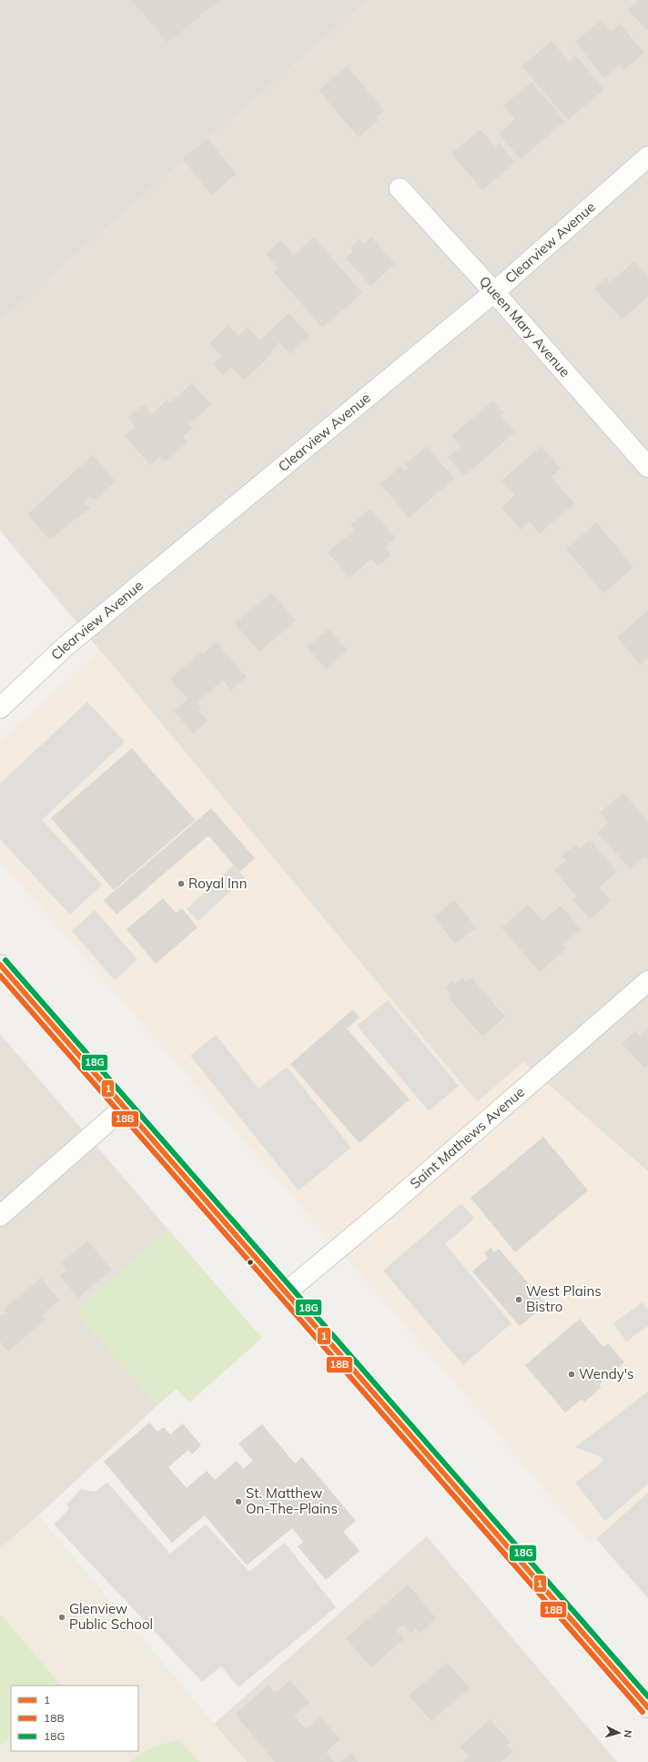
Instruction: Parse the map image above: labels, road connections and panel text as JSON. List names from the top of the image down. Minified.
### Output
{"streets":{"street":["Clearview Avenue","Queen Mary Avenue","Saint Mathews Avenue"]},"crossings":[["Clearview Avenue","Queen Mary Avenue"]],"places":["Royal Inn","West Plains Bistro","Wendy's","St. Matthew On-The-Plains","Glenview Public School"],"lines":["transit line 18G","transit line 1","transit line 18B"],"legend":["1","18B","18G"],"north":"right"}
